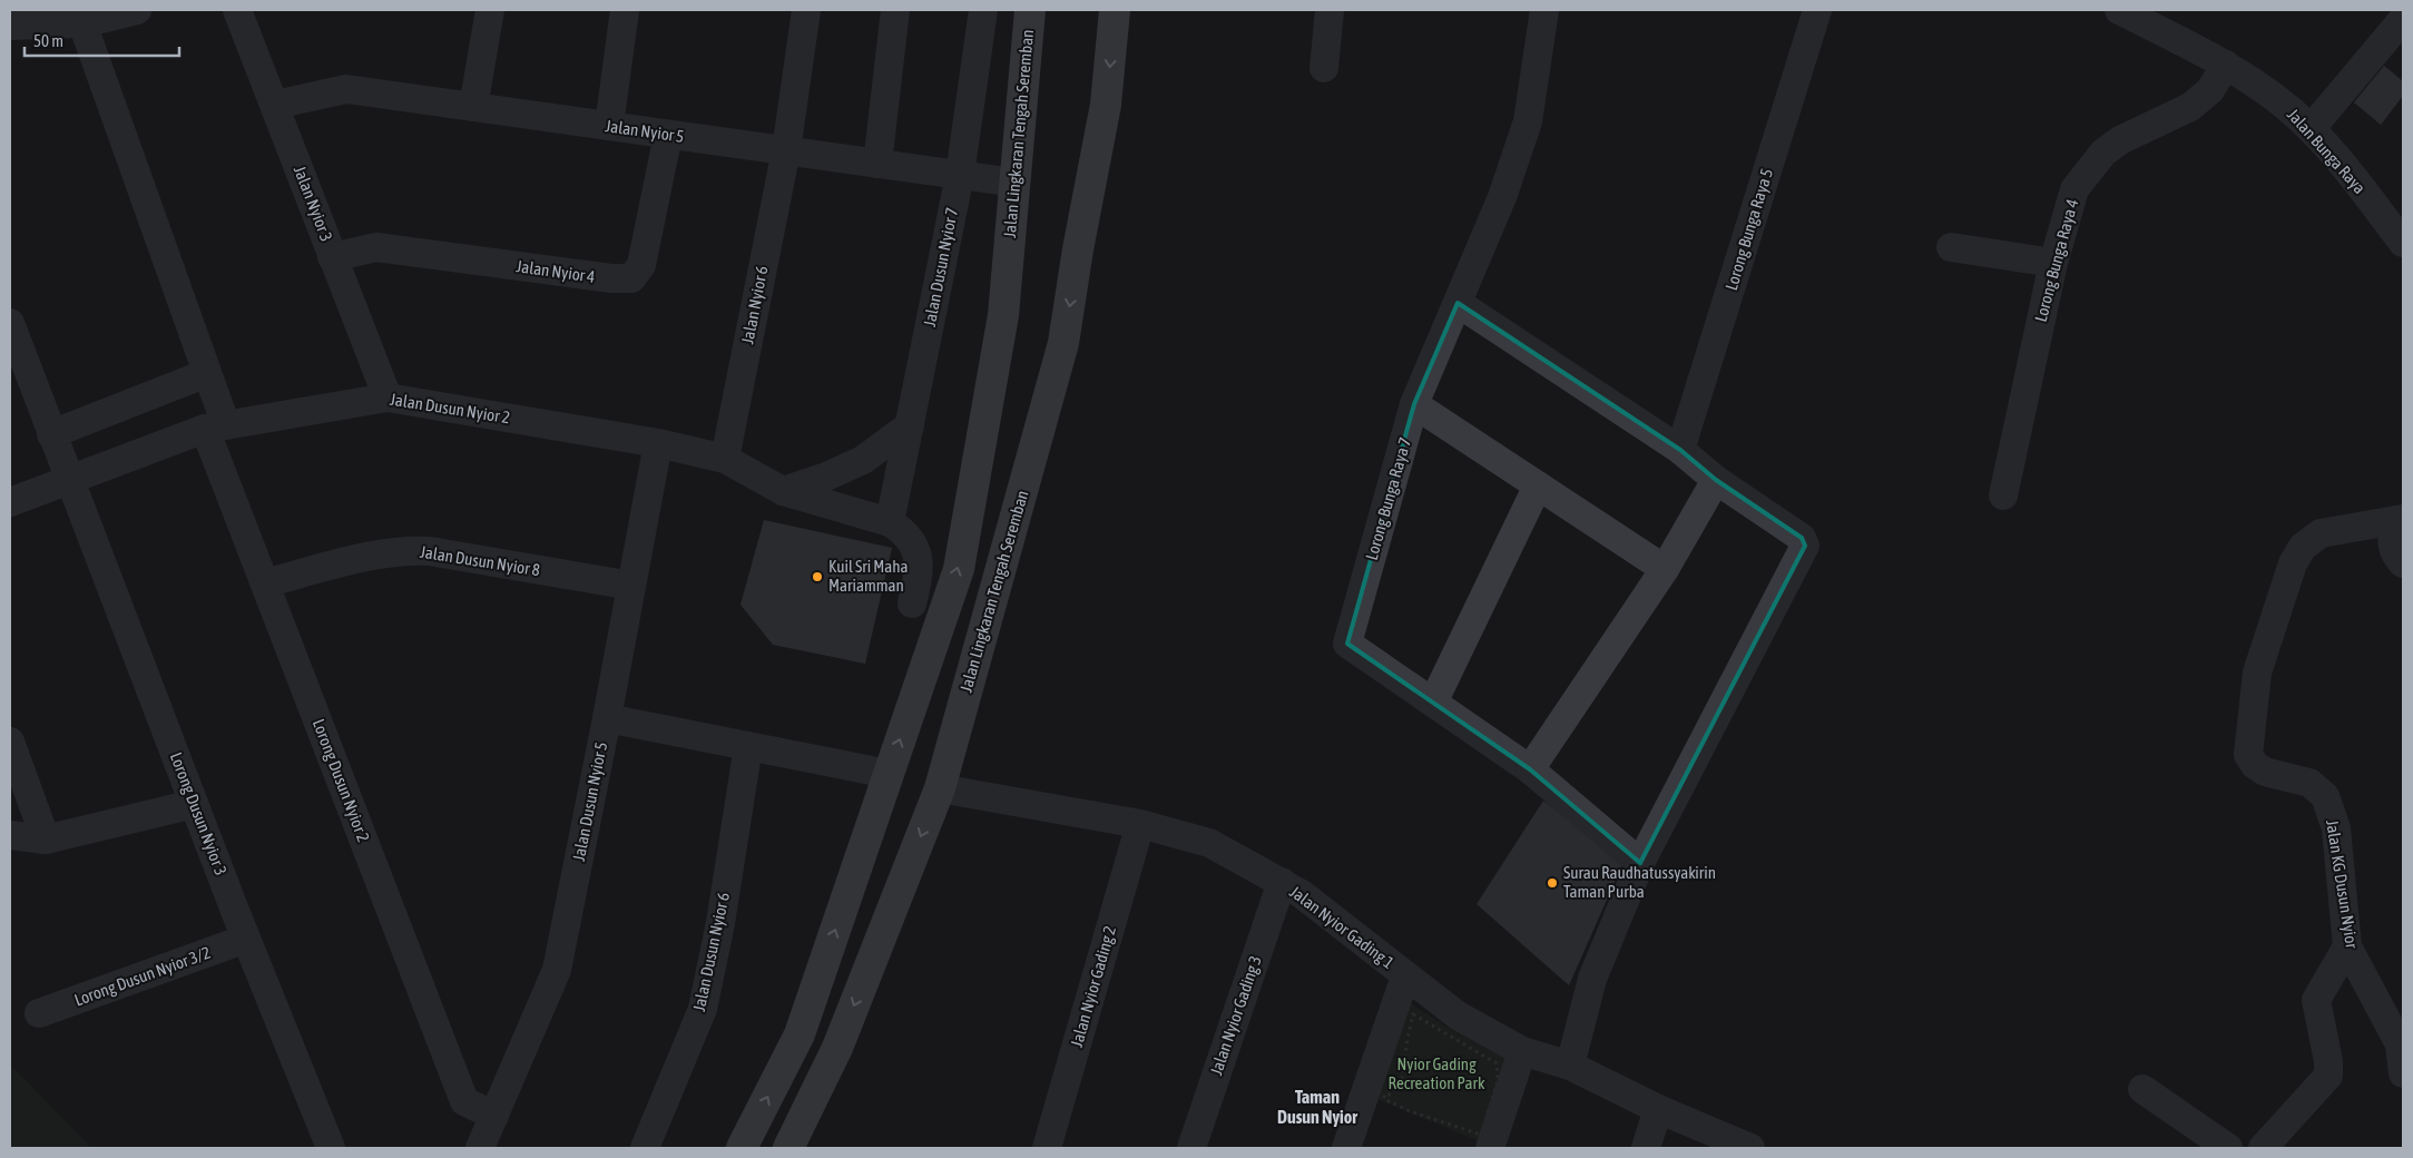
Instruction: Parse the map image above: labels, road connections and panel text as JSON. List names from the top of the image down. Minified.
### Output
{"streets":{"main road":["Jalan Lingkaran Tengah Seremban"],"street":["Jalan Nyior 5","Jalan Bunga Raya","Jalan Nyior 3","Lorong Bunga Raya 5","Lorong Bunga Raya 4","Jalan Dusun Nyior 7","Jalan Nyior 4","Jalan Nyior 6","Jalan Dusun Nyior 2","Lorong Bunga Raya 7","Jalan Dusun Nyior 8","Lorong Dusun Nyior 2","Jalan Dusun Nyior 5","Lorong Dusun Nyior 3","Jalan KG Dusun Nyior","Jalan Nyior Gading 1","Jalan Dusun Nyior 6","Lorong Dusun Nyior 3/2","Jalan Nyior Gading 2","Jalan Nyior Gading 3"]},"crossings":[["Jalan Nyior 5","Jalan Lingkaran Tengah Seremban"],["Jalan Nyior 5","Jalan Nyior 3"],["Jalan Nyior 5","Jalan Dusun Nyior 7"],["Jalan Nyior 5","Jalan Nyior 4"],["Jalan Nyior 5","Jalan Nyior 6"],["Jalan Lingkaran Tengah Seremban","Jalan Nyior Gading 1"],["Jalan Bunga Raya","Lorong Bunga Raya 4"],["Jalan Nyior 3","Jalan Nyior 4"],["Jalan Nyior 3","Jalan Dusun Nyior 2"],["Jalan Dusun Nyior 7","Jalan Dusun Nyior 2"],["Jalan Nyior 6","Jalan Dusun Nyior 2"],["Jalan Dusun Nyior 2","Lorong Dusun Nyior 2"],["Jalan Dusun Nyior 2","Jalan Dusun Nyior 5"],["Jalan Dusun Nyior 2","Lorong Dusun Nyior 3"],["Jalan Dusun Nyior 8","Lorong Dusun Nyior 2"],["Jalan Dusun Nyior 8","Jalan Dusun Nyior 5"],["Lorong Dusun Nyior 2","Jalan Dusun Nyior 5"],["Lorong Dusun Nyior 3","Lorong Dusun Nyior 3/2"],["Jalan Nyior Gading 1","Jalan Nyior Gading 2"],["Jalan Nyior Gading 1","Jalan Nyior Gading 3"]],"districts":["Taman Dusun Nyior"],"parks":["Nyior Gading Recreation Park"],"places":["Kuil Sri Maha Mariamman","Surau Raudhatussyakirin Taman Purba"],"scale_bar":"50 m"}
